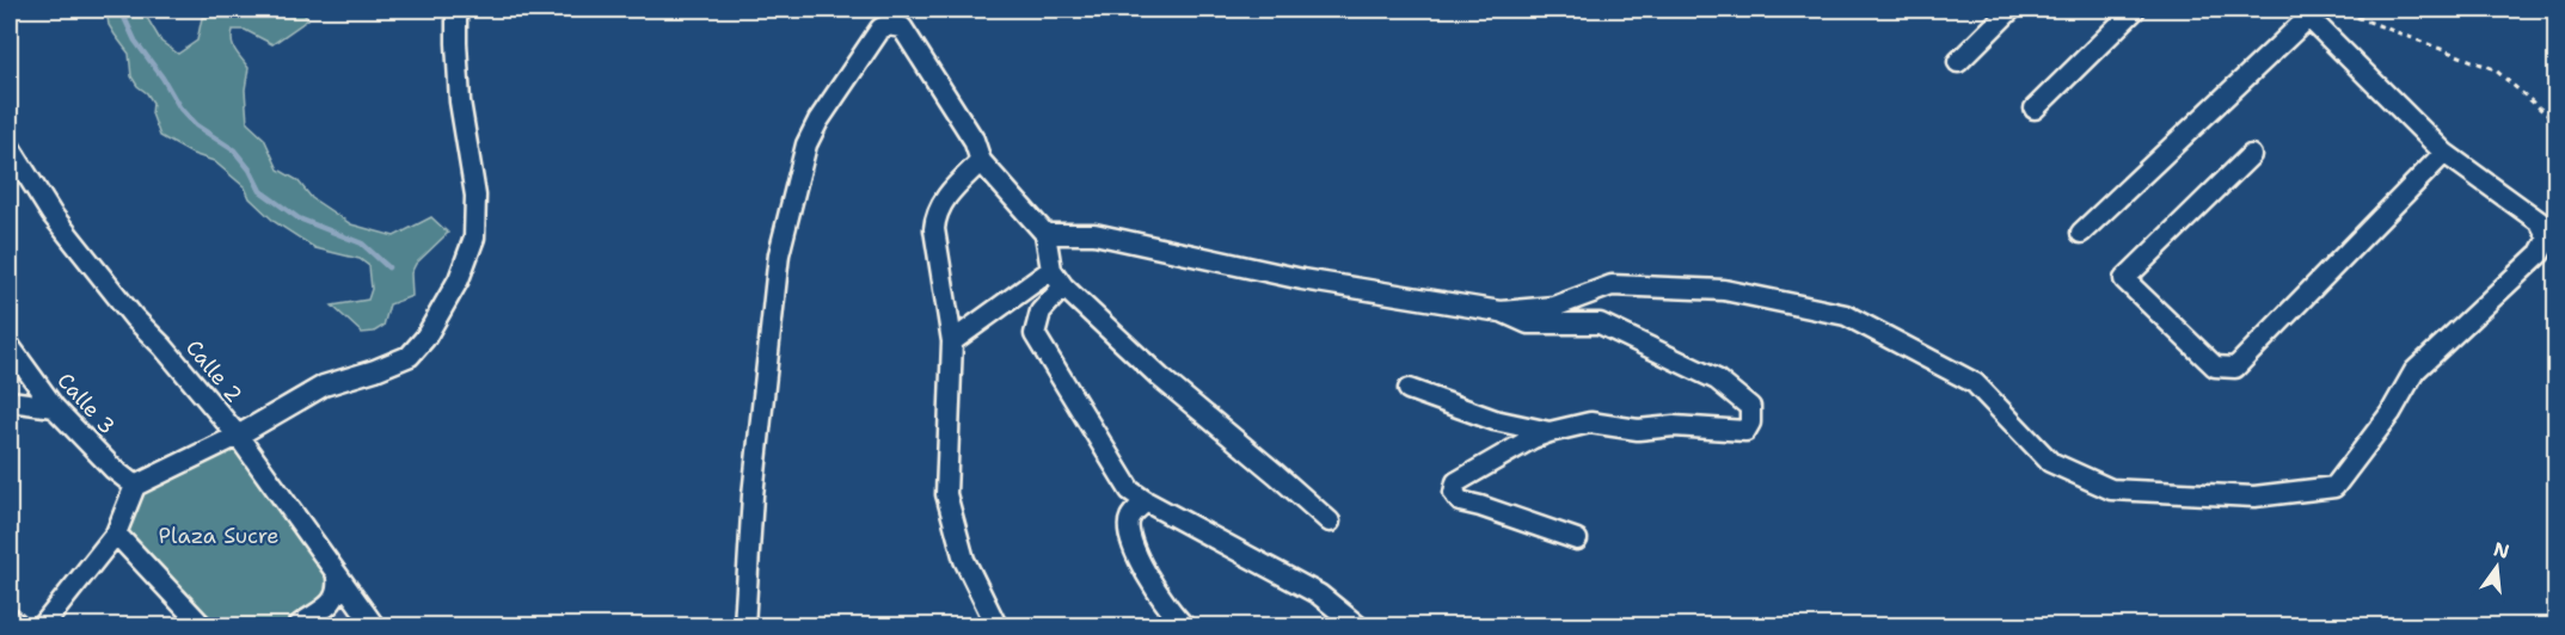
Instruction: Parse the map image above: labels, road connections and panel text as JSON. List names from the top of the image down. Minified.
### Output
{"streets":{"street":["Calle 2","Calle 3"]},"parks":["Plaza Sucre"],"north":"top"}
